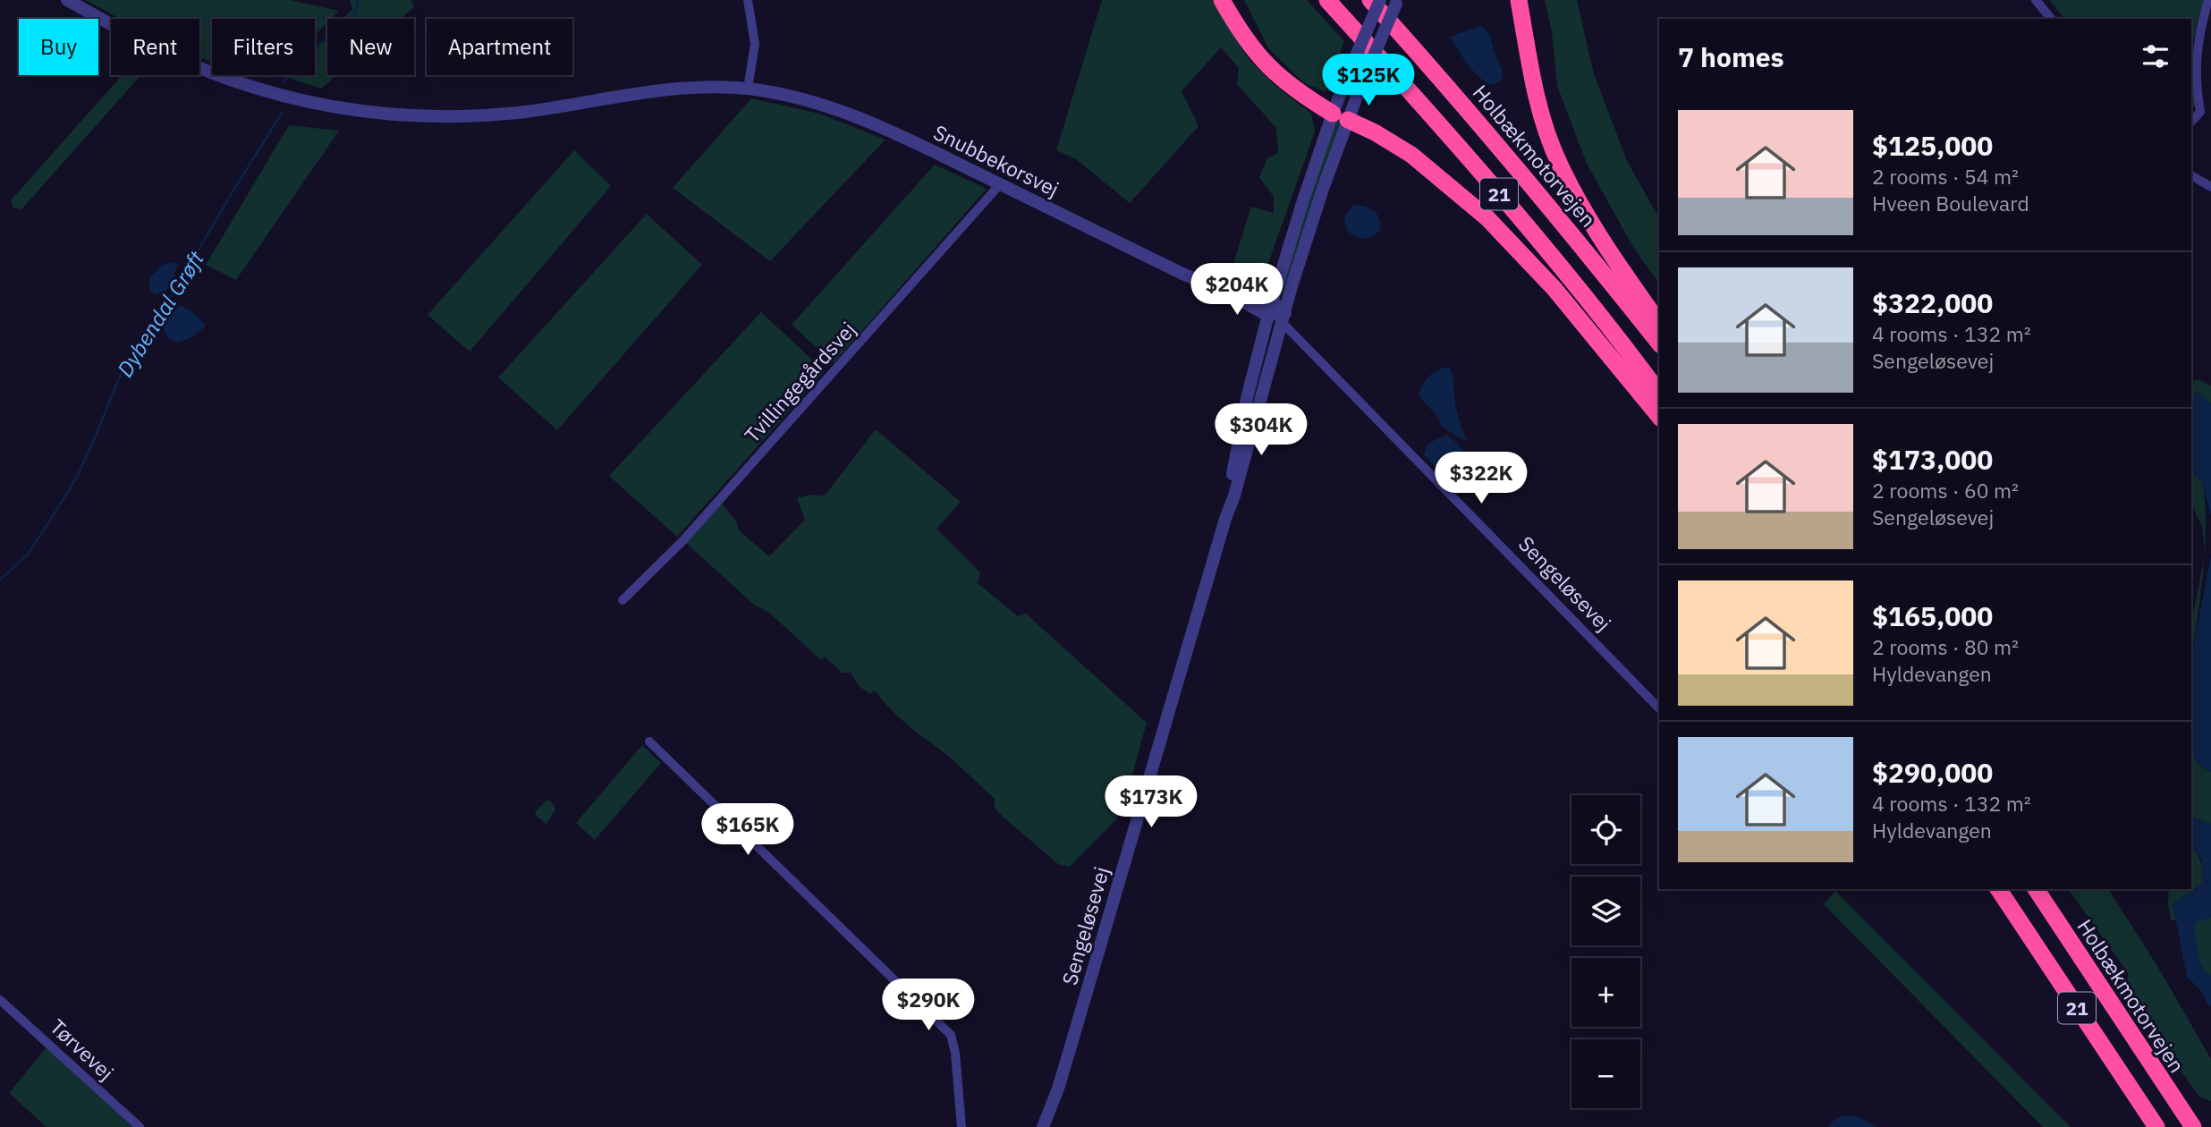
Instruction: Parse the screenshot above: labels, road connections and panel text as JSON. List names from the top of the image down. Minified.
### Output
{"streets":{"highway":["Holbækmotorvejen","21"],"street":["Snubbekorsvej","Tvillingegårdsvej","Sengeløsevej","Tørvevej"]},"crossings":[["Snubbekorsvej","Tvillingegårdsvej"],["Snubbekorsvej","Sengeløsevej"]],"water":["Dybendal Grøft"],"page":{"chip":["Buy","Rent","Filters","New","Apartment"],"heading":"7 homes","price":["$125K","$204K","$304K","$322K","$173K","$165K","$290K"],"list":[{"name":"$125,000","note":"2 rooms · 54 m² · Hveen Boulevard"},{"name":"$322,000","note":"4 rooms · 132 m² · Sengeløsevej"},{"name":"$173,000","note":"2 rooms · 60 m² · Sengeløsevej"},{"name":"$165,000","note":"2 rooms · 80 m² · Hyldevangen"},{"name":"$290,000","note":"4 rooms · 132 m² · Hyldevangen"}],"map_buttons":["+","−"]}}
